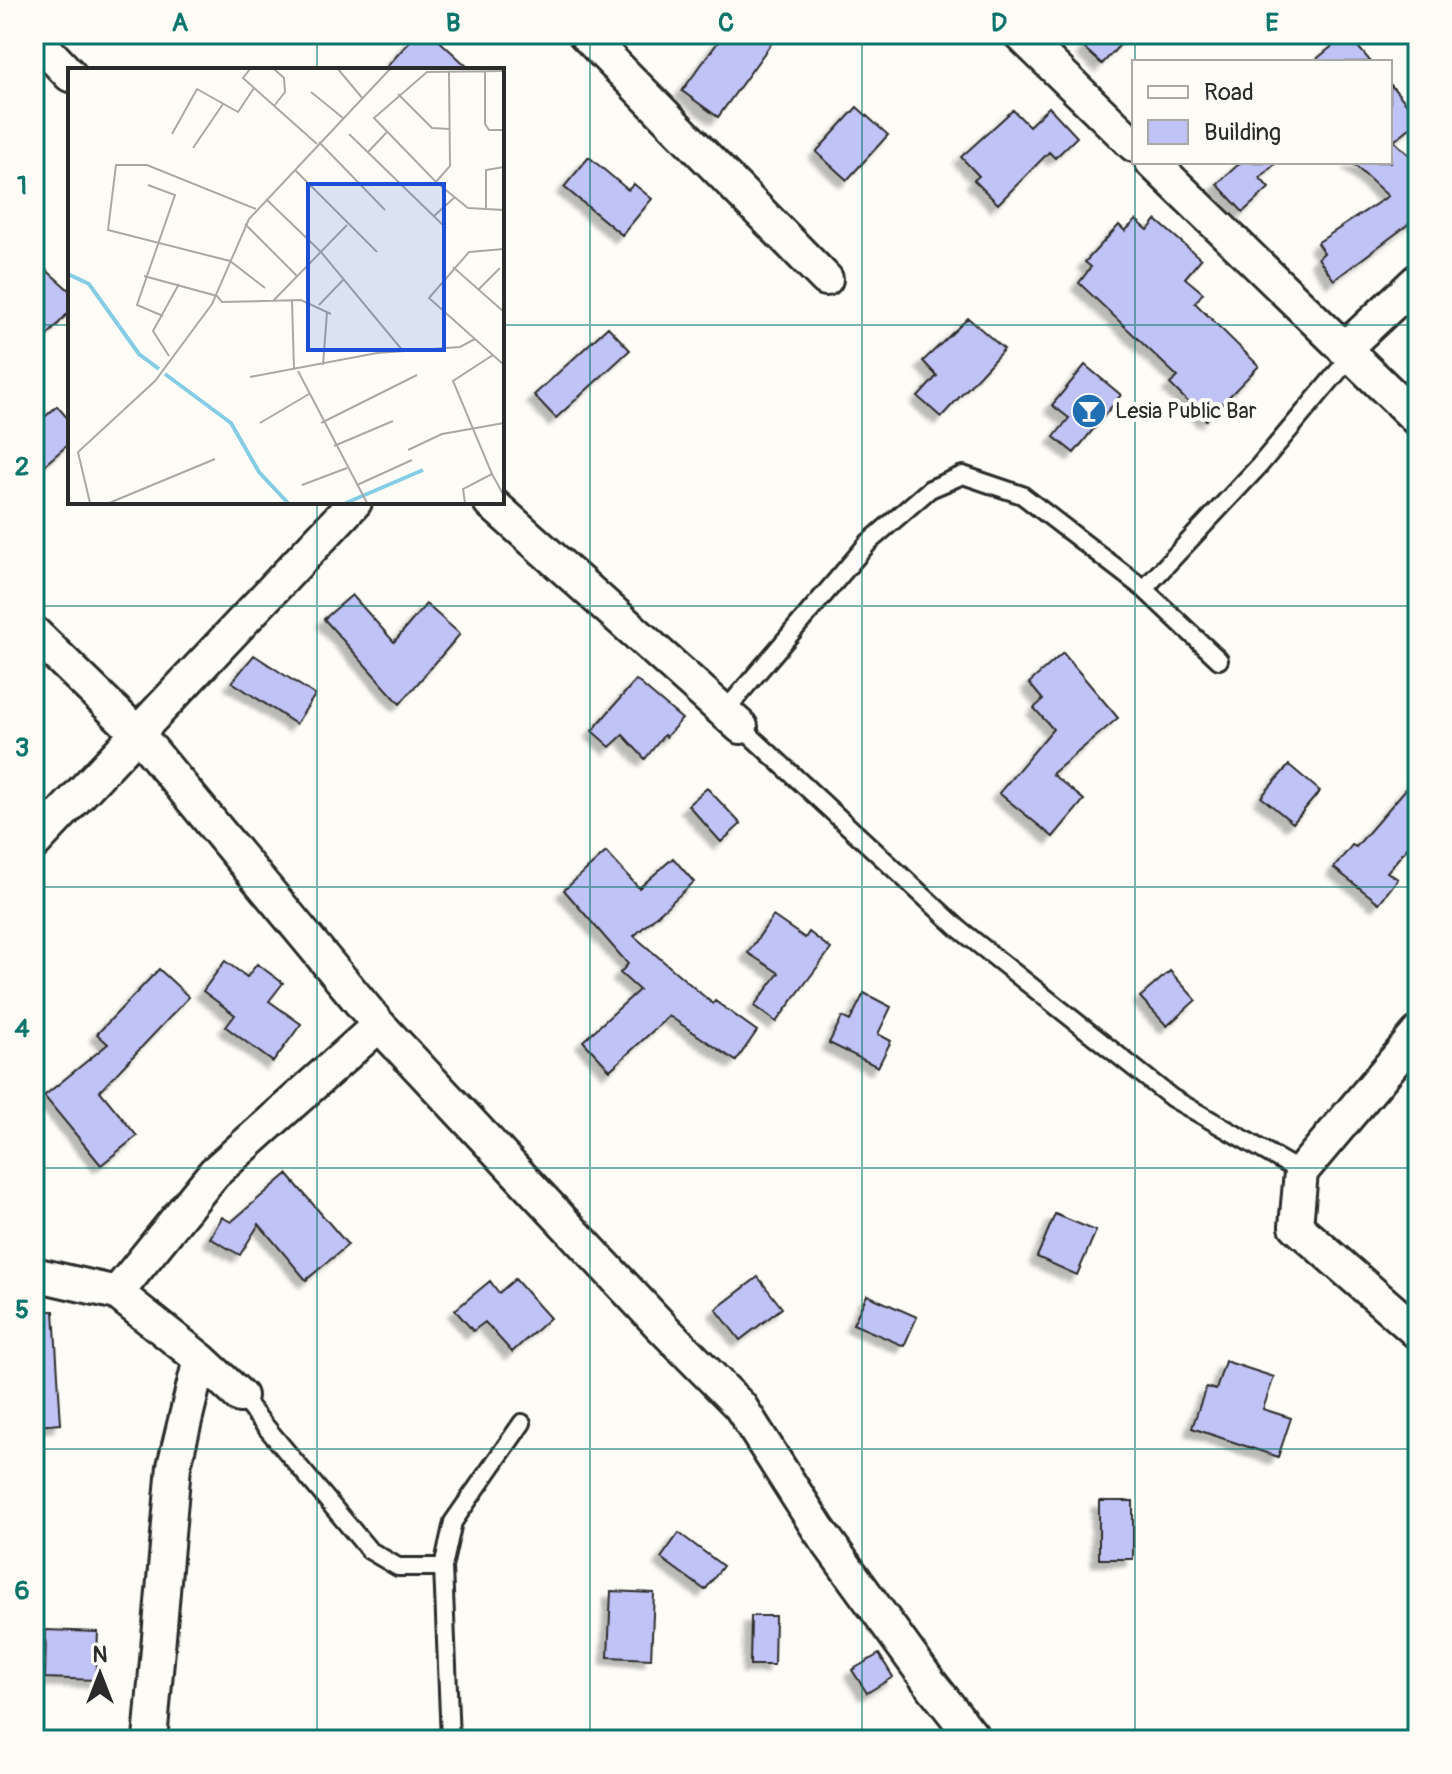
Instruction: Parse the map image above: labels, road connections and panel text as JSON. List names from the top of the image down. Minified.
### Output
{"places":{"bar":["Lesia Public Bar"]},"legend":["Road","Building"],"north":"top","grid":{"columns":["A","B","C","D","E"],"rows":["1","2","3","4","5","6"]}}
